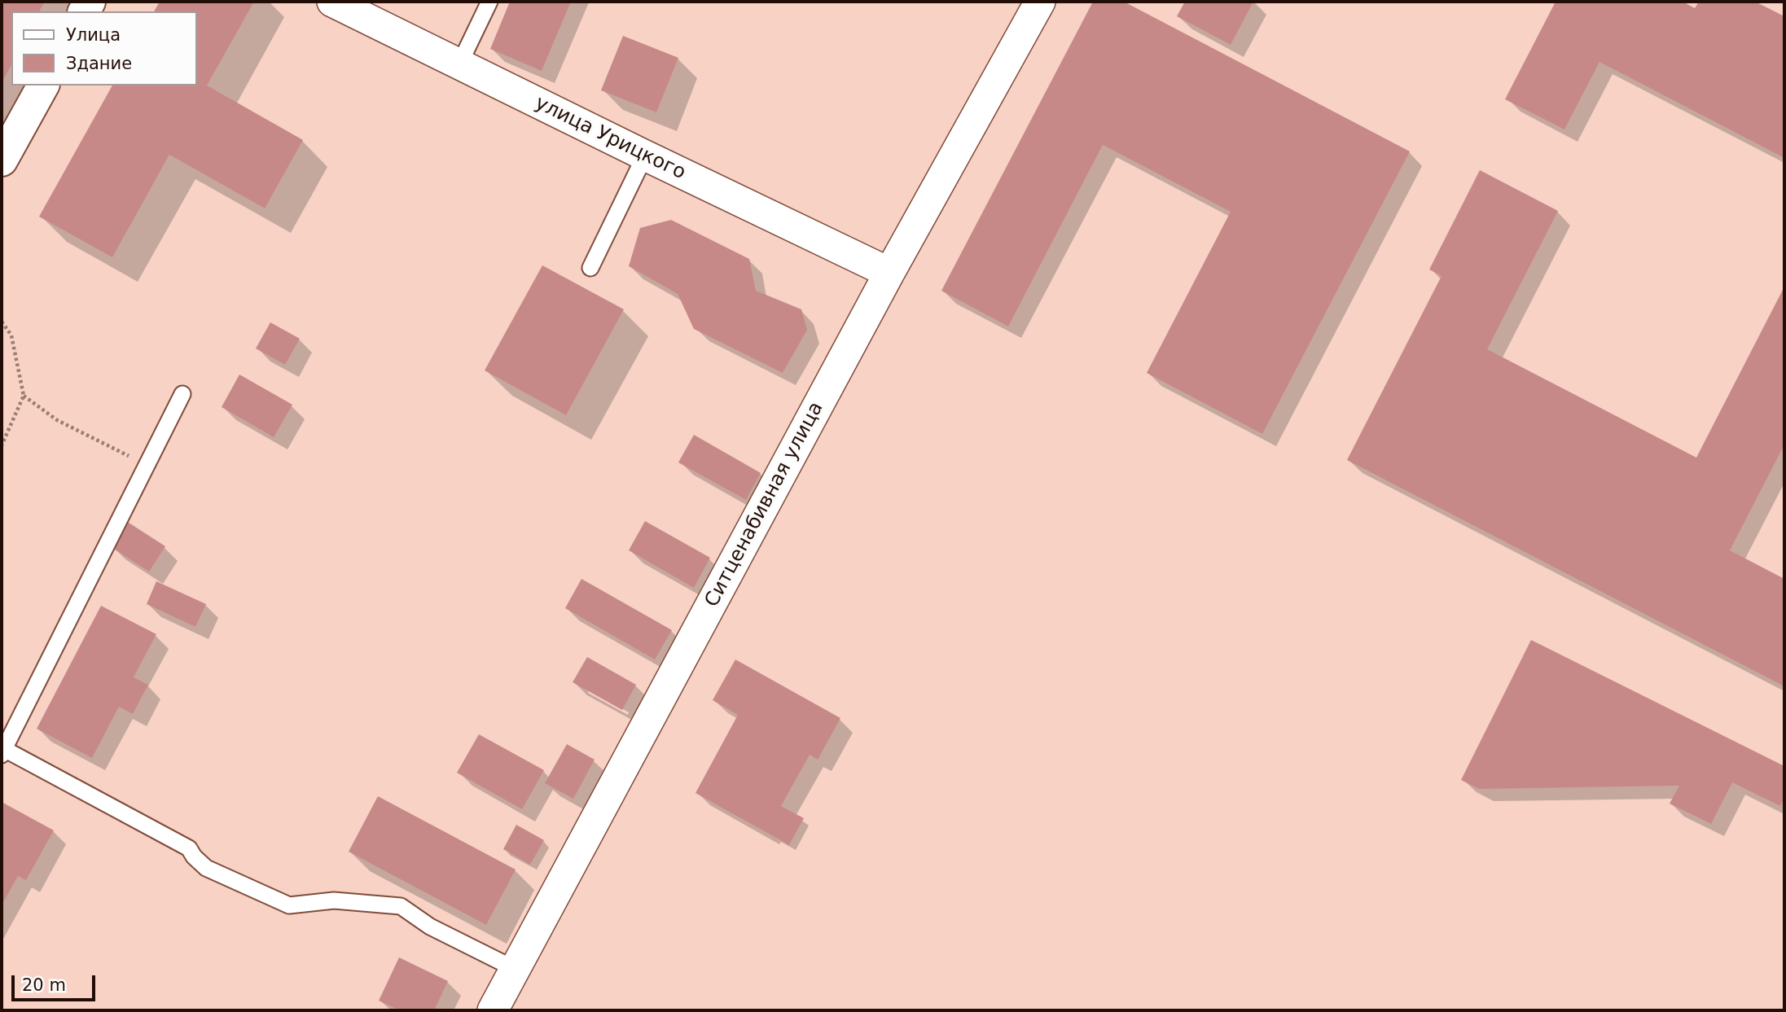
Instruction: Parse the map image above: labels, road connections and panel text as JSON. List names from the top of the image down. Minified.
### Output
{"streets":{"street":["улица Урицкого","Ситценабивная улица"]},"crossings":[["улица Урицкого","Ситценабивная улица"]],"legend":["Улица","Здание"],"scale_bar":"20 m"}
